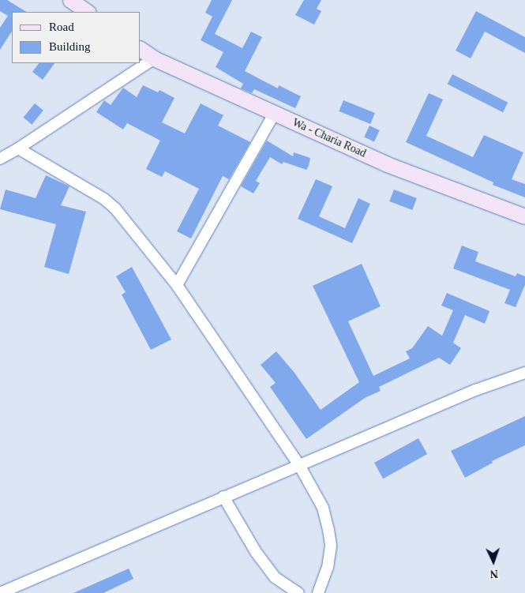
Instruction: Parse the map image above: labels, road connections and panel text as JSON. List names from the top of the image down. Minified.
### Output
{"streets":{"street":["Wa - Charia Road"]},"legend":["Road","Building"],"north":"bottom"}
